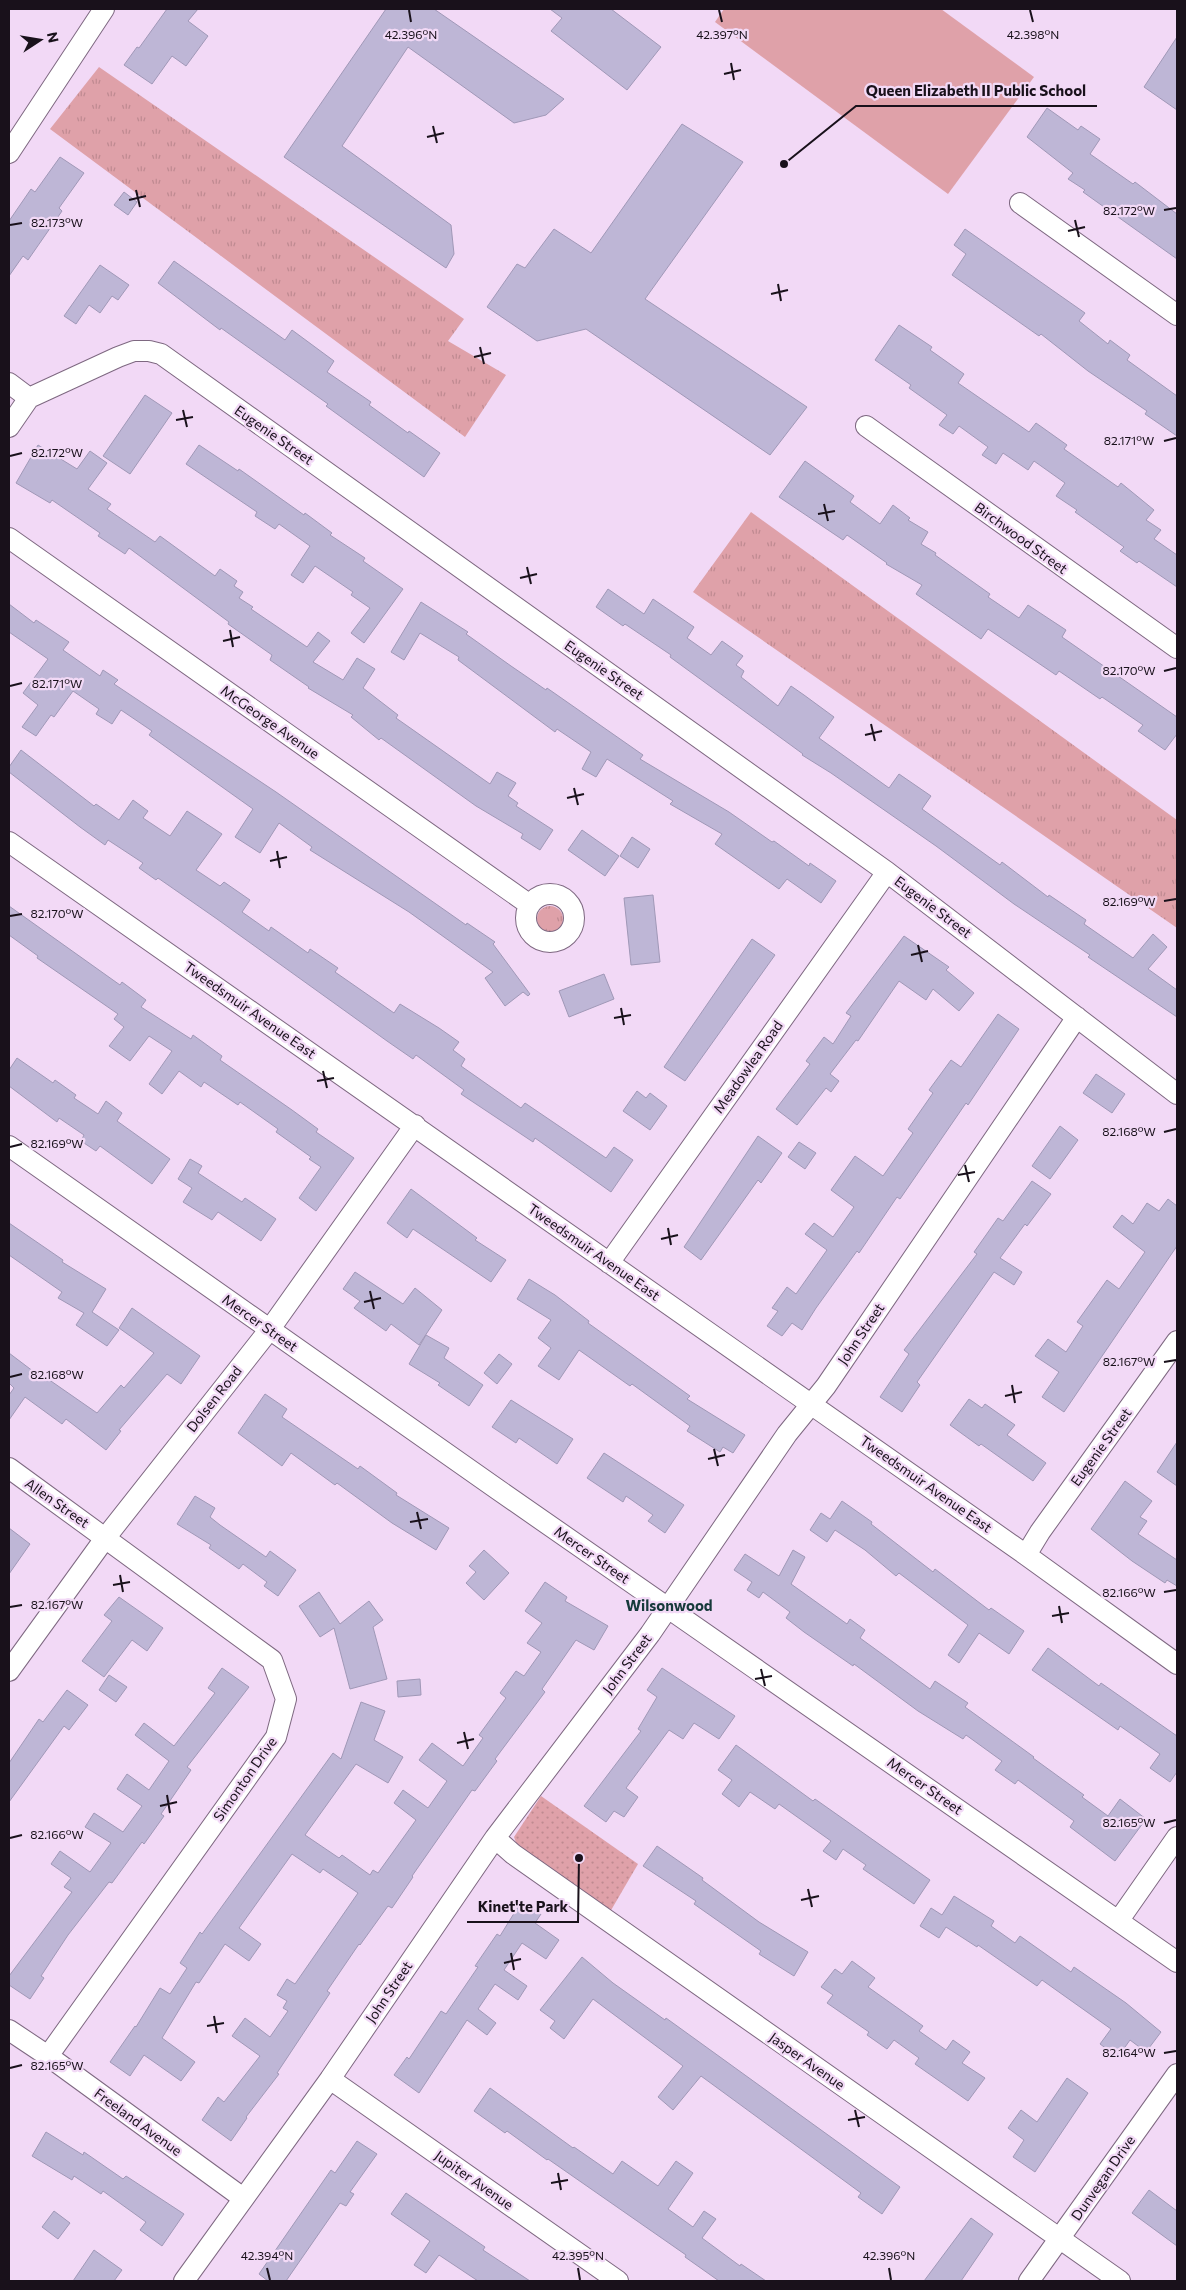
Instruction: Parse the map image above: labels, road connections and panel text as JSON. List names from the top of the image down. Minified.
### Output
{"streets":{"street":["Eugenie Street","Birchwood Street","McGeorge Avenue","Tweedsmuir Avenue East","Meadowlea Road","Mercer Street","John Street","Dolsen Road","Allen Street","Simonton Drive","Jasper Avenue","Freeland Avenue","Dunvegan Drive","Jupiter Avenue"]},"crossings":[["Eugenie Street","Tweedsmuir Avenue East"],["Eugenie Street","Meadowlea Road"],["Eugenie Street","John Street"],["Tweedsmuir Avenue East","Meadowlea Road"],["Tweedsmuir Avenue East","John Street"],["Tweedsmuir Avenue East","Dolsen Road"],["Mercer Street","John Street"],["Mercer Street","Dolsen Road"],["John Street","Jasper Avenue"],["John Street","Freeland Avenue"],["John Street","Jupiter Avenue"],["Dolsen Road","Allen Street"],["Dolsen Road","Simonton Drive"],["Allen Street","Simonton Drive"],["Simonton Drive","Freeland Avenue"],["Jasper Avenue","Dunvegan Drive"]],"districts":["Wilsonwood"],"places":["Queen Elizabeth II Public School","Kinet'te Park"],"north":"right","coordinates":["42.396°N","42.397°N","42.398°N","82.172°W","82.173°W","82.171°W","82.170°W","82.169°W","82.168°W","82.167°W","82.166°W","82.165°W","82.164°W","42.394°N","42.395°N"]}
